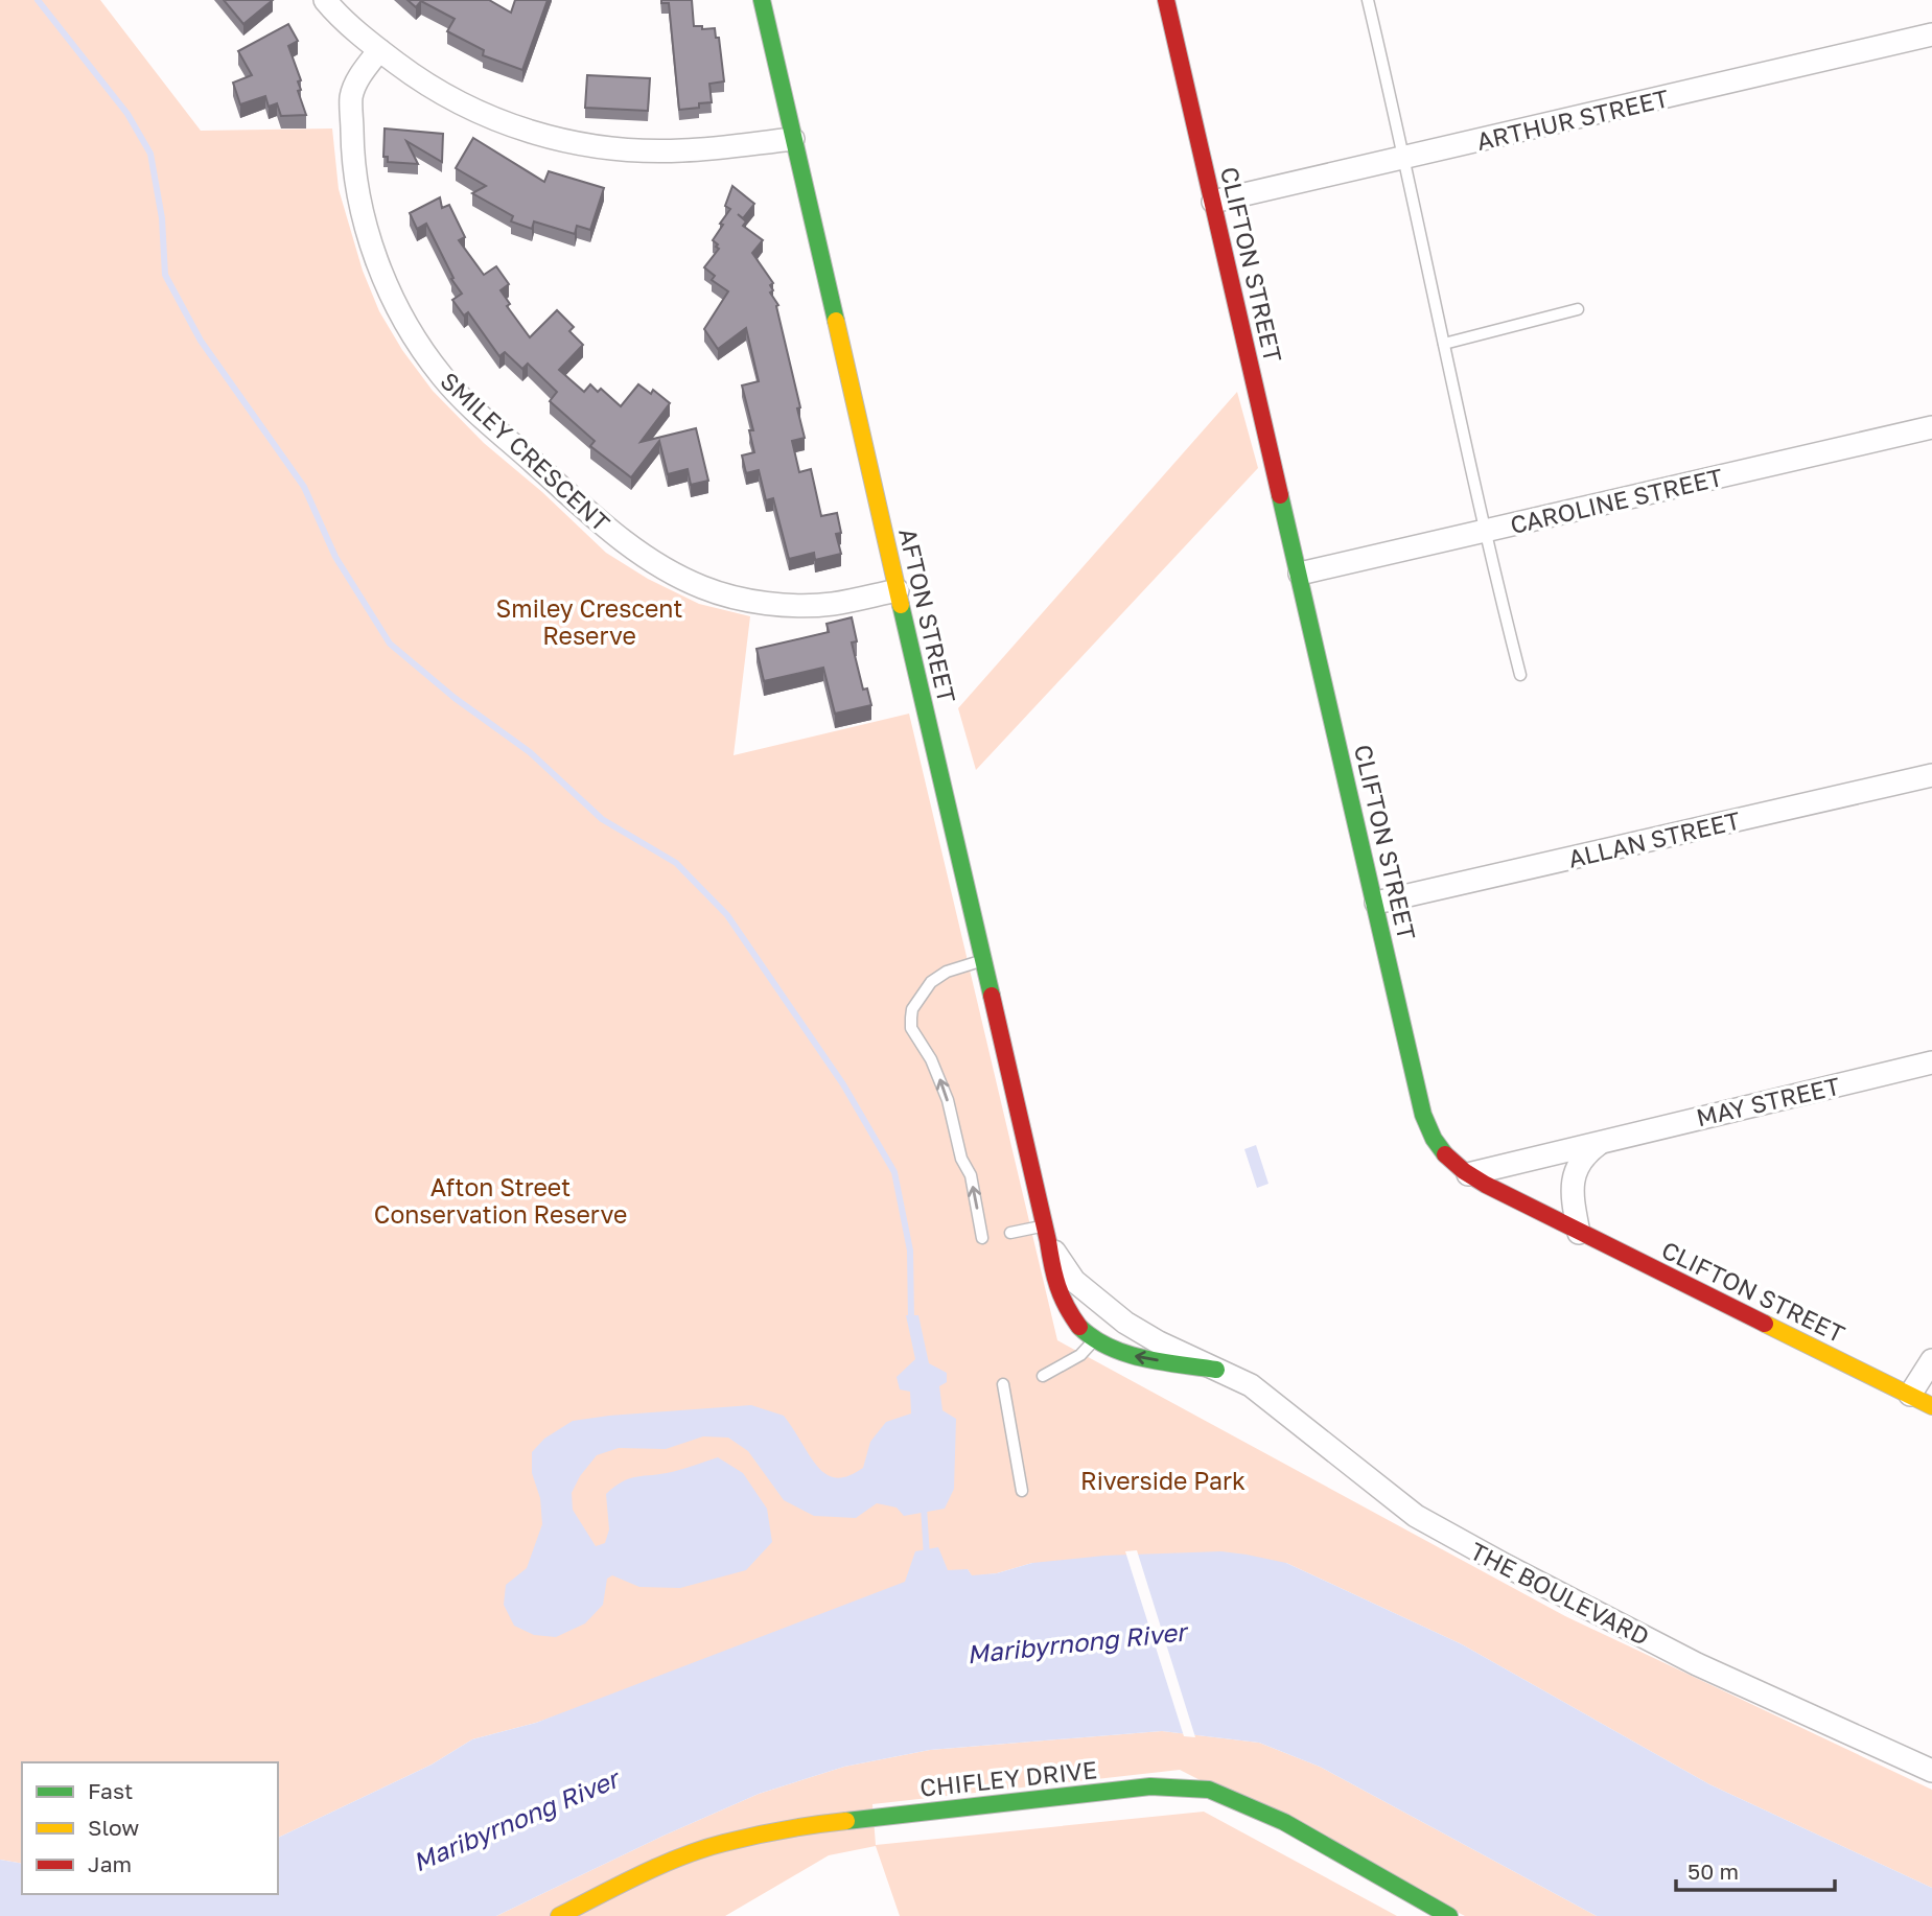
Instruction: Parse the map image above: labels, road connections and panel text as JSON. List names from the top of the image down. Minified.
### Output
{"streets":{"street":["ARTHUR STREET","CLIFTON STREET","SMILEY CRESCENT","CAROLINE STREET","AFTON STREET","ALLAN STREET","MAY STREET","THE BOULEVARD","CHIFLEY DRIVE"]},"crossings":[["ARTHUR STREET","CLIFTON STREET"],["CLIFTON STREET","CAROLINE STREET"],["CLIFTON STREET","ALLAN STREET"],["CLIFTON STREET","MAY STREET"],["SMILEY CRESCENT","AFTON STREET"],["AFTON STREET","THE BOULEVARD"]],"water":["Maribyrnong River"],"parks":["Smiley Crescent Reserve","Afton Street Conservation Reserve","Riverside Park"],"legend":["Fast","Slow","Jam"],"scale_bar":"50 m"}
